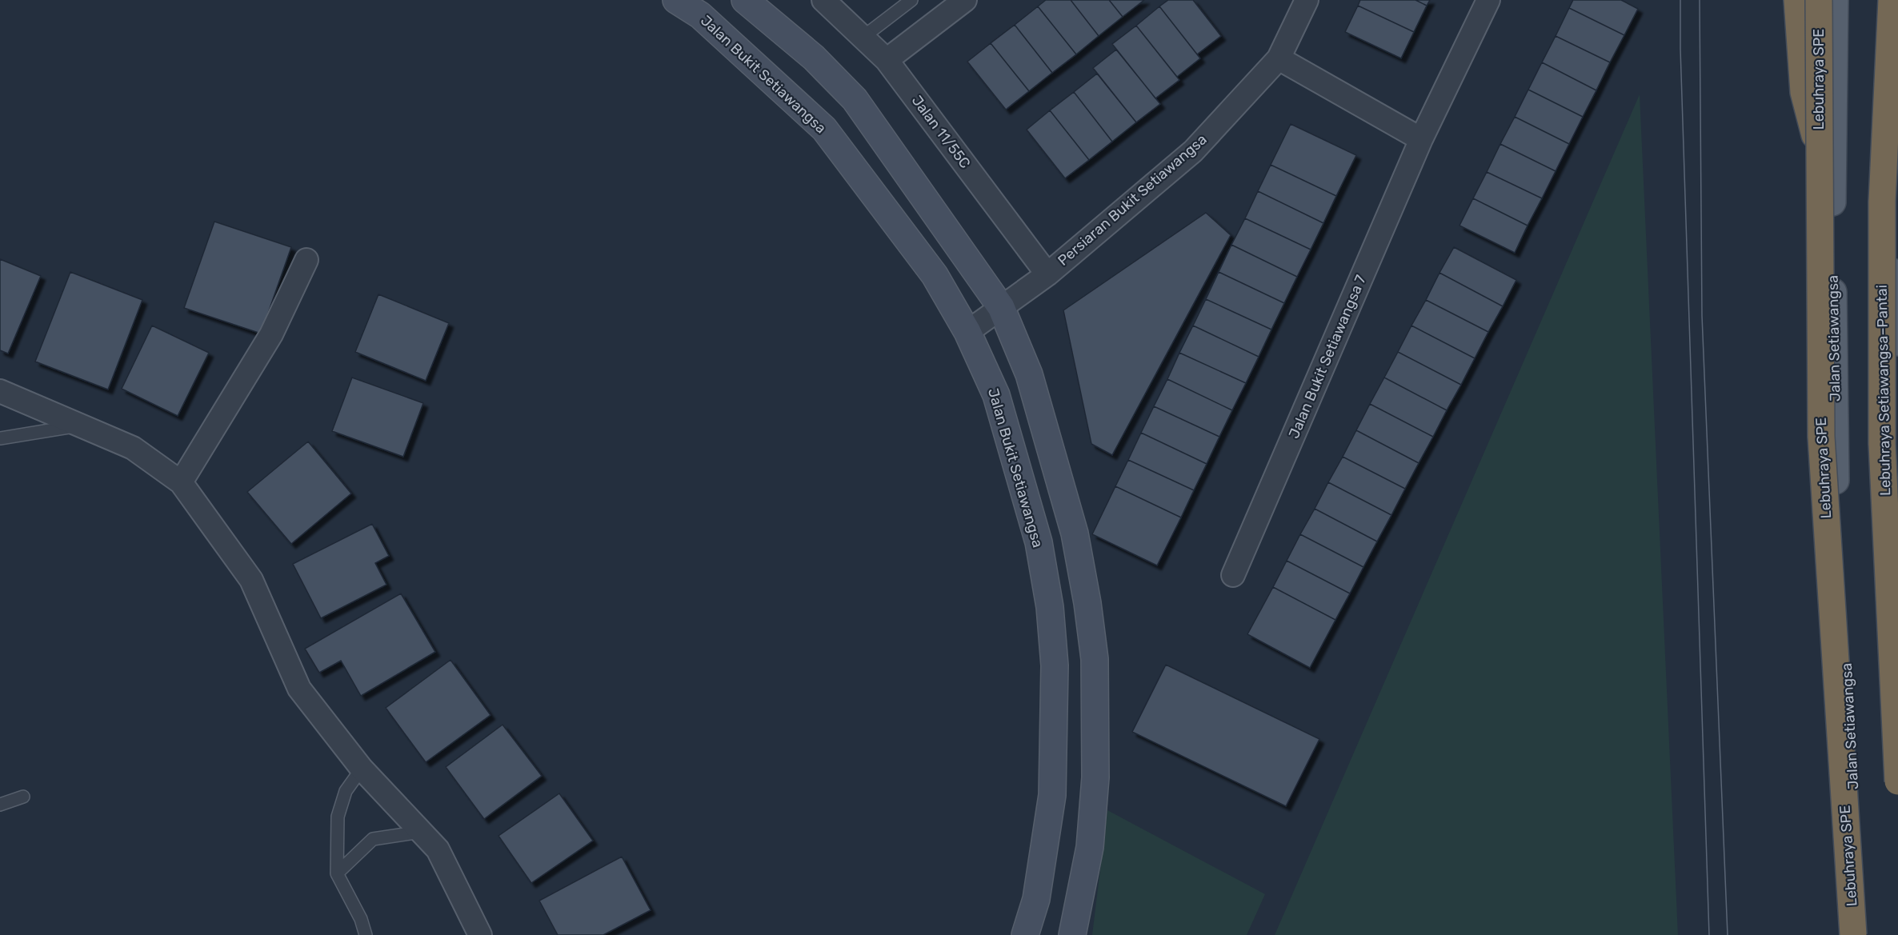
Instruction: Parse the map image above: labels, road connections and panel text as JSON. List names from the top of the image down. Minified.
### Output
{"streets":{"highway":["Lebuhraya SPE","Lebuhraya Setiawangsa–Pantai"],"main road":["Jalan Setiawangsa"],"street":["Jalan Bukit Setiawangsa","Jalan 11/55C","Persiaran Bukit Setiawangsa","Jalan Bukit Setiawangsa 7"]},"crossings":[["Jalan Bukit Setiawangsa","Persiaran Bukit Setiawangsa"],["Jalan 11/55C","Persiaran Bukit Setiawangsa"]]}
